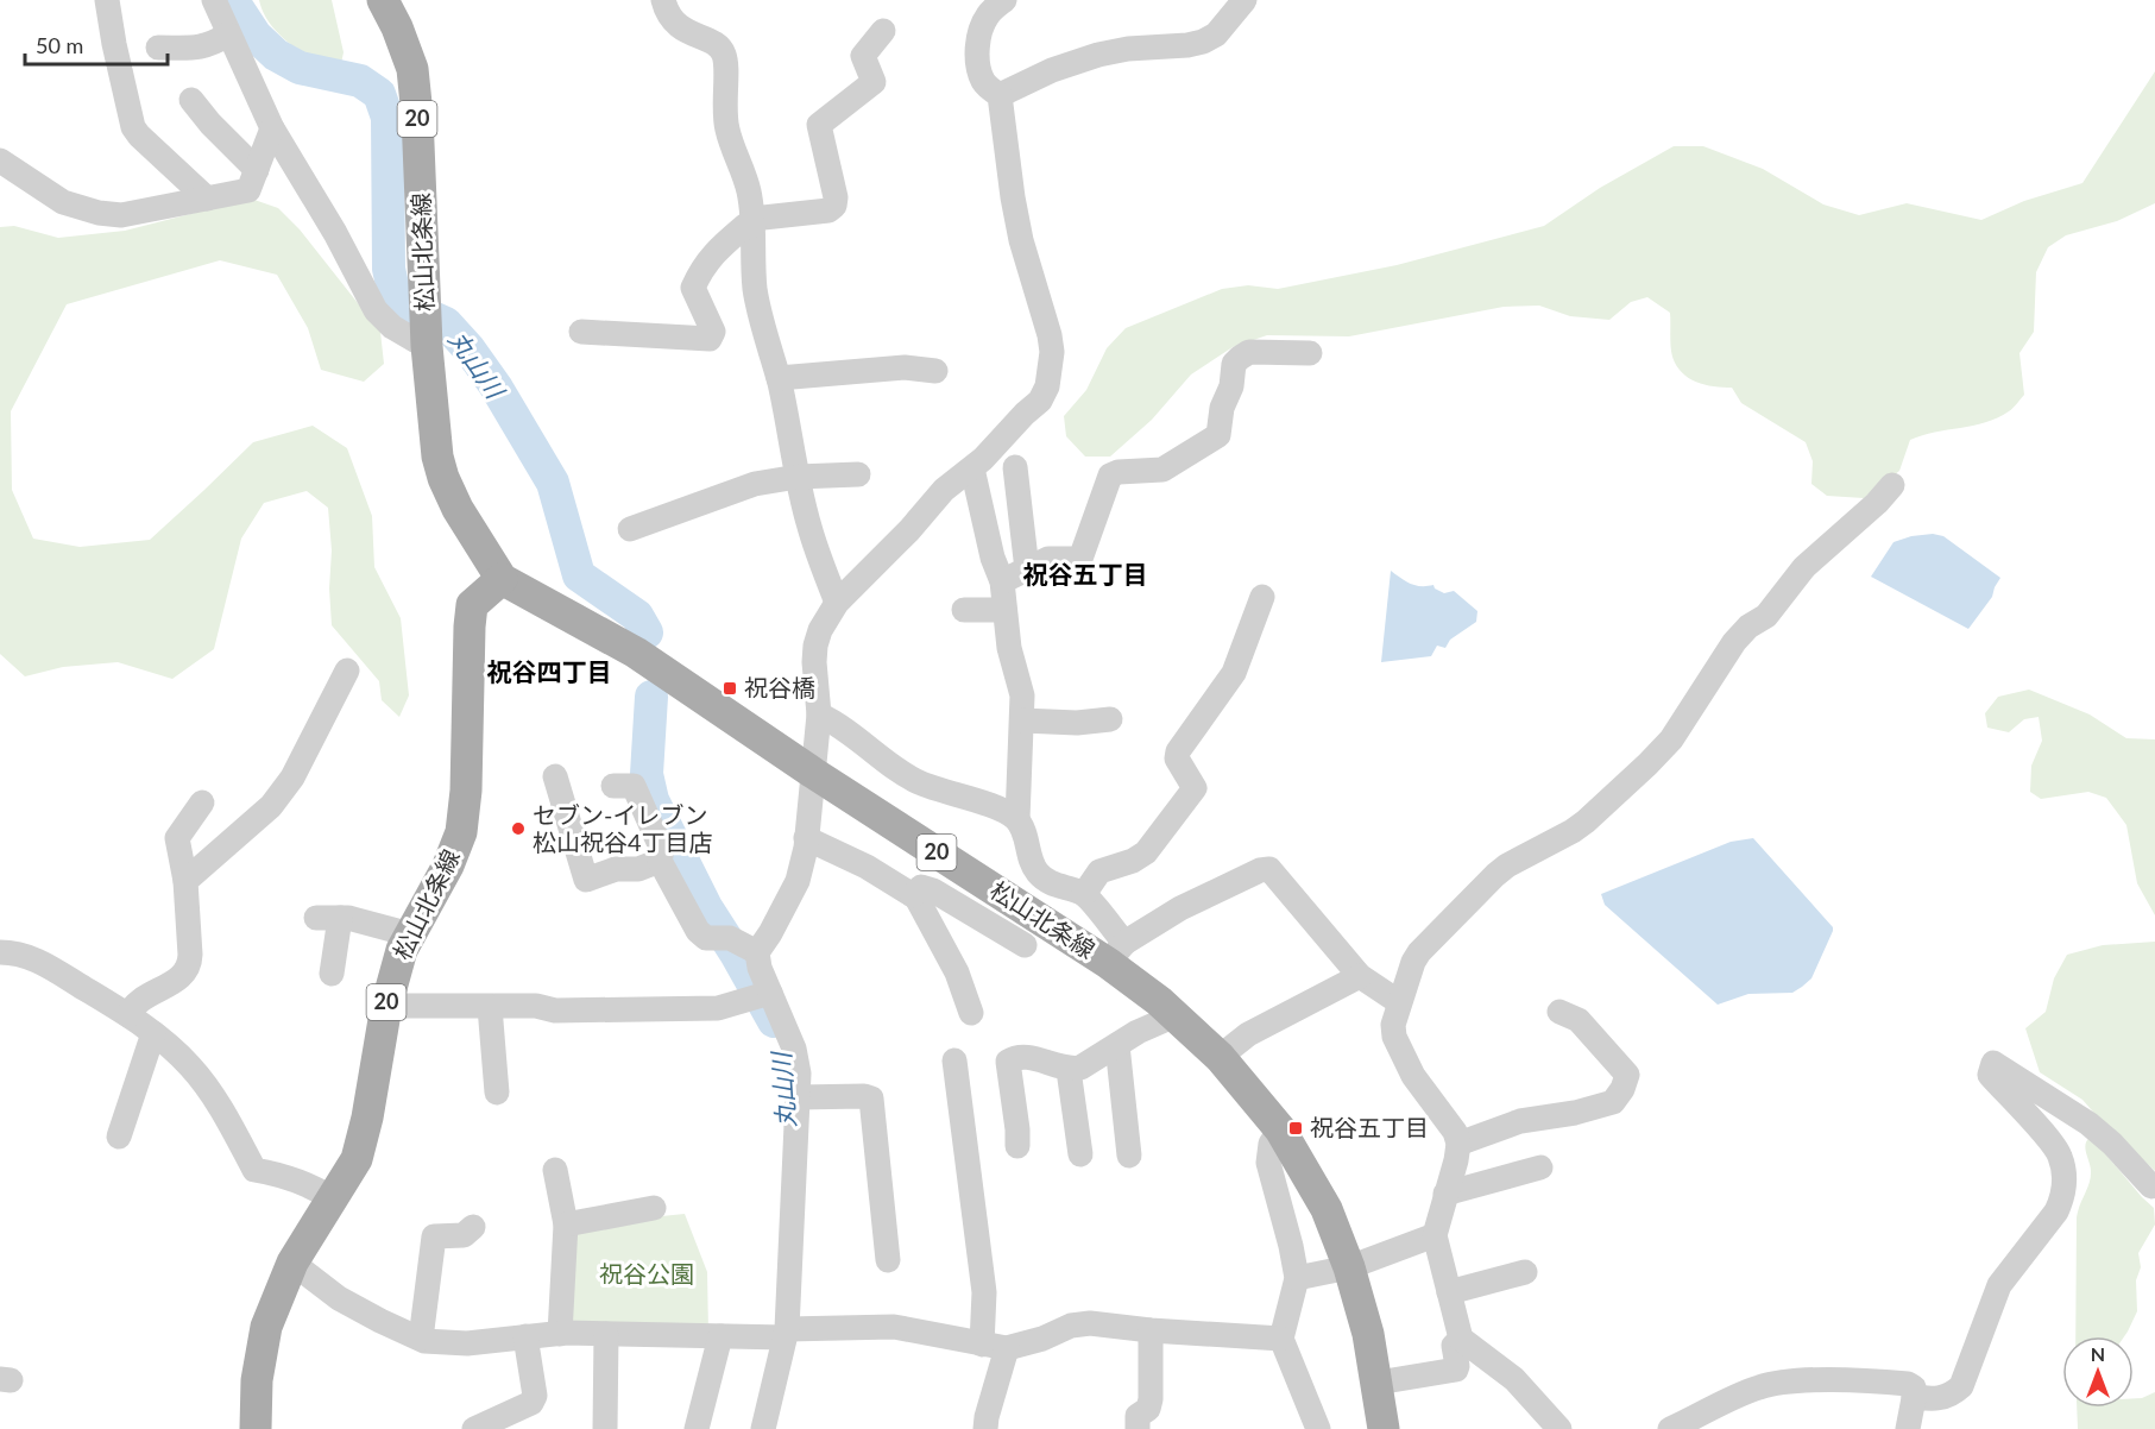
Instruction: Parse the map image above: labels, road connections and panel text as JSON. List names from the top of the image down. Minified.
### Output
{"streets":{"main road":["20","松山北条線"]},"districts":["祝谷五丁目","祝谷四丁目"],"water":["丸山川"],"parks":["祝谷公園"],"places":{"transit":["祝谷橋","祝谷五丁目"],"other":["セブン-イレブン 松山祝谷4丁目店"]},"scale_bar":"50 m","north":"top"}
